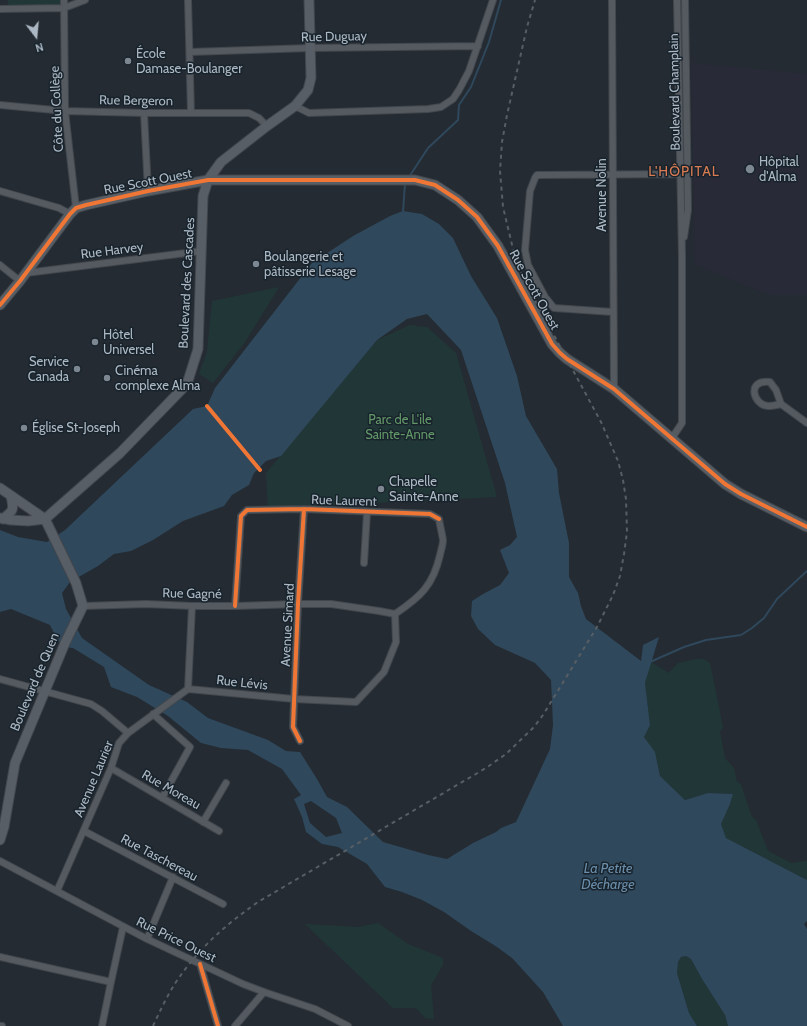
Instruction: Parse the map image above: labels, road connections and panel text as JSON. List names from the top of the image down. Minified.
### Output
{"streets":{"street":["Rue Duguay","Boulevard Champlain","Rue Bergeron","Côte du Collège","Rue Scott Ouest","Avenue Nolin","Rue Harvey","Boulevard des Cascades","Rue Laurent","Rue Gagné","Avenue Simard","Boulevard de Quen","Rue Lévis","Avenue Laurier","Rue Moreau","Rue Taschereau","Rue Price Ouest"]},"crossings":[["Boulevard Champlain","Rue Scott Ouest"],["Rue Bergeron","Côte du Collège"],["Côte du Collège","Rue Scott Ouest"],["Rue Scott Ouest","Avenue Nolin"],["Rue Scott Ouest","Boulevard des Cascades"],["Rue Harvey","Boulevard des Cascades"],["Rue Laurent","Rue Gagné"],["Rue Laurent","Avenue Simard"],["Rue Laurent","Rue Lévis"],["Rue Gagné","Avenue Simard"],["Rue Gagné","Boulevard de Quen"],["Rue Gagné","Rue Lévis"],["Avenue Simard","Rue Lévis"],["Rue Lévis","Avenue Laurier"],["Avenue Laurier","Rue Moreau"],["Avenue Laurier","Rue Taschereau"],["Avenue Laurier","Rue Price Ouest"]],"districts":["L'HÔPITAL"],"water":["La Petite Décharge"],"parks":["Parc de L'ile Sainte-Anne"],"places":["École Damase-Boulanger","Hôpital d'Alma","Boulangerie et pâtisserie Lesage","Hôtel Universel","Service Canada","Cinéma complexe Alma","Église St-Joseph","Chapelle Sainte-Anne"],"north":"bottom"}
